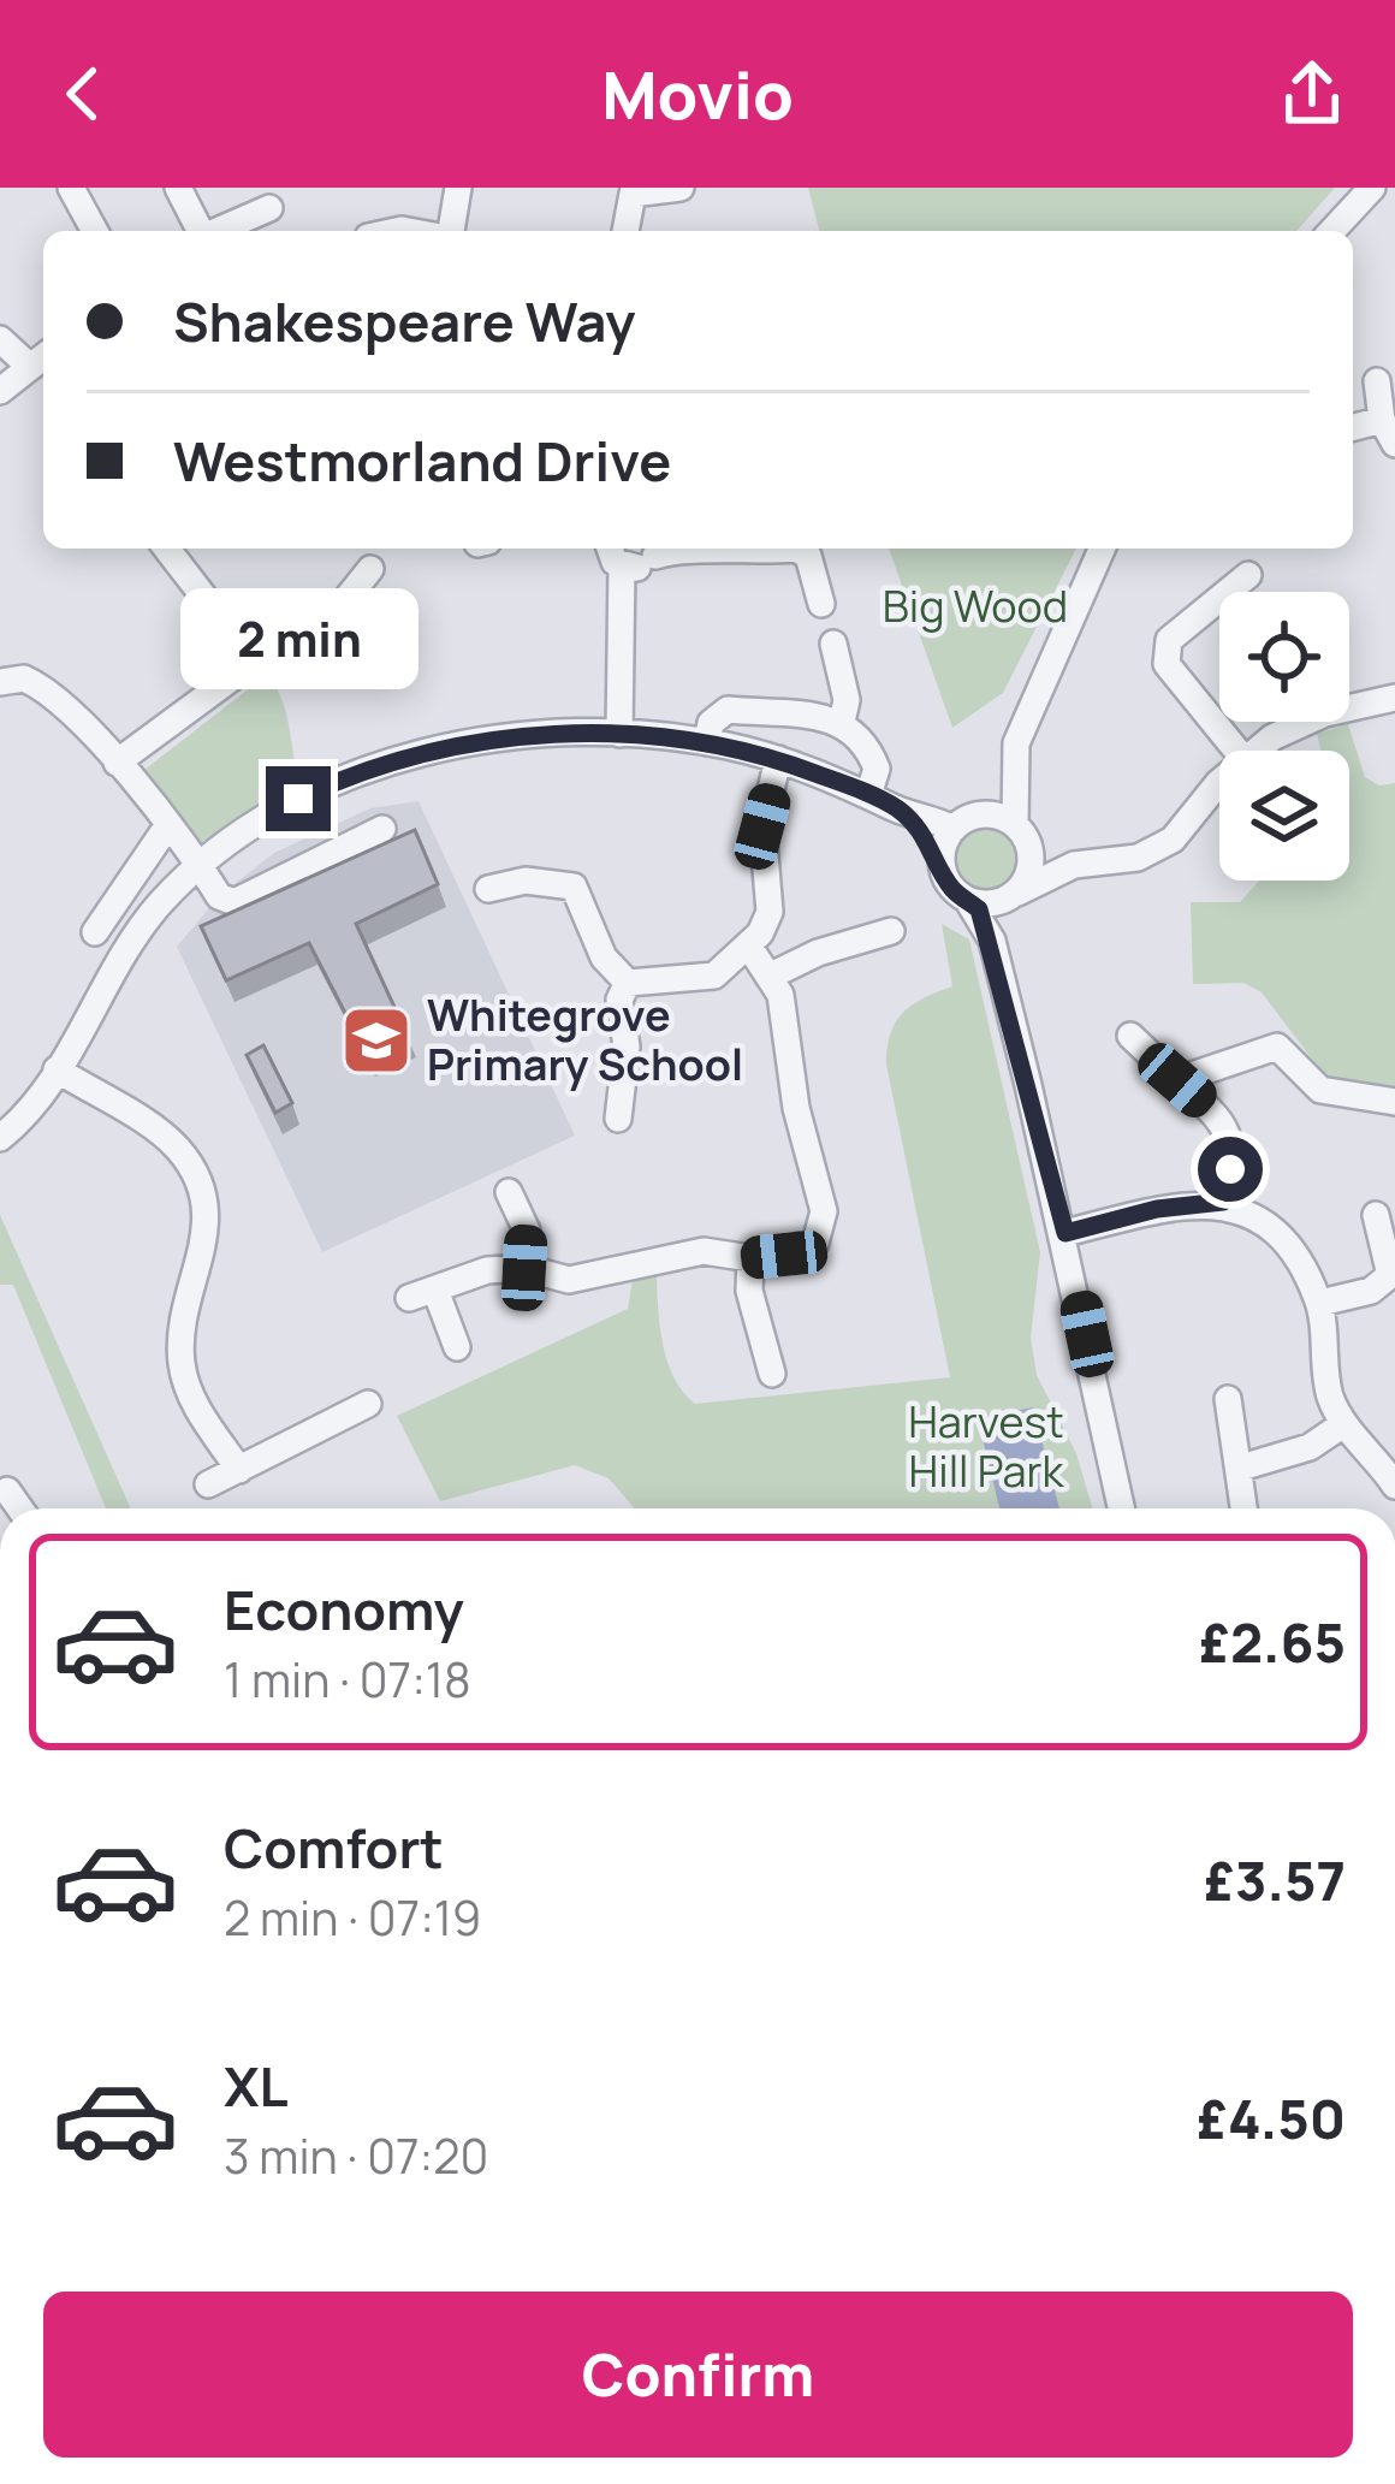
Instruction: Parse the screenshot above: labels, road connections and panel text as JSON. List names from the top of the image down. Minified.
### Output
{"parks":["Big Wood","Harvest Hill Park"],"places":{"school or university":["Whitegrove Primary School"]},"page":{"header":"Movio","banner":["Shakespeare Way","Westmorland Drive"],"bubble":"2 min","list":[{"name":"Economy","note":"1 min · 07:18","value":"£2.65"},{"name":"Comfort","note":"2 min · 07:19","value":"£3.57"},{"name":"XL","note":"3 min · 07:20","value":"£4.50"}],"buttons":"Confirm"}}
